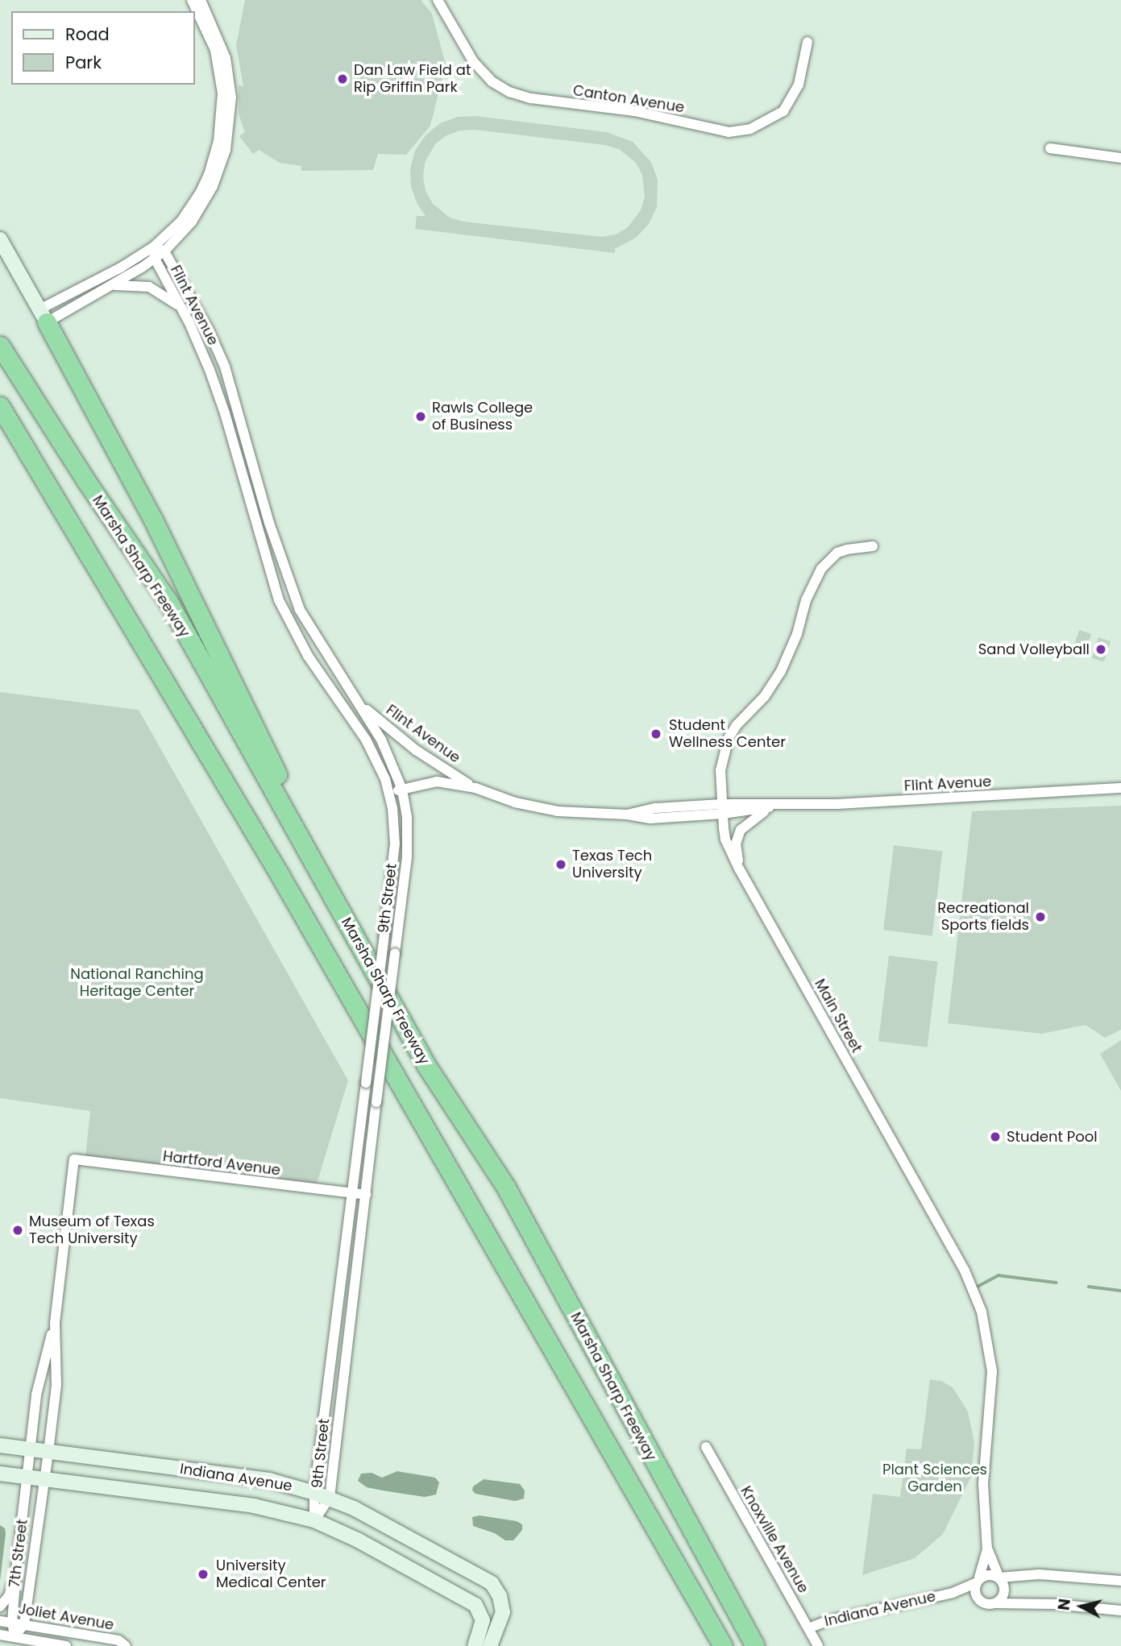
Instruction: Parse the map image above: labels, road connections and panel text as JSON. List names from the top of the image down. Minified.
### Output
{"streets":{"highway":["Marsha Sharp Freeway"],"street":["Canton Avenue","Flint Avenue","9th Street","Main Street","Hartford Avenue","Indiana Avenue","Knoxville Avenue","7th Street","Joliet Avenue"]},"crossings":[["Flint Avenue","9th Street"],["Flint Avenue","Main Street"],["9th Street","Hartford Avenue"],["9th Street","Indiana Avenue"],["Main Street","Indiana Avenue"],["Hartford Avenue","7th Street"],["Indiana Avenue","Knoxville Avenue"],["Indiana Avenue","7th Street"],["7th Street","Joliet Avenue"]],"parks":["National Ranching Heritage Center","Plant Sciences Garden"],"places":["Dan Law Field at Rip Griffin Park","Rawls College of Business","Sand Volleyball","Student Wellness Center","Texas Tech University","Recreational Sports fields","Student Pool","Museum of Texas Tech University","University Medical Center"],"legend":["Road","Park"],"north":"left"}
